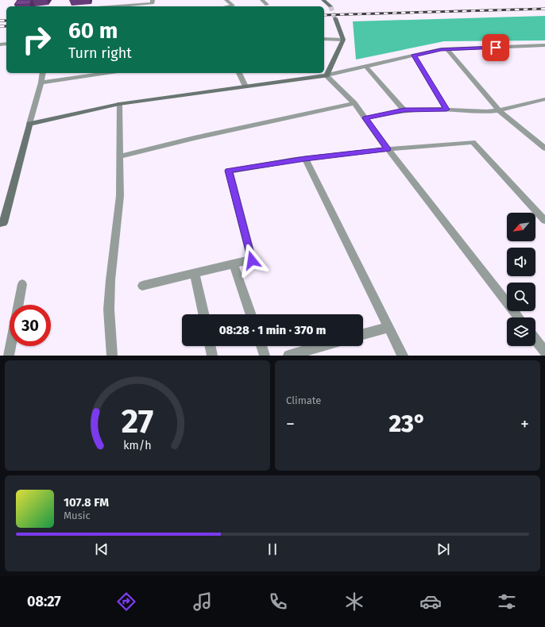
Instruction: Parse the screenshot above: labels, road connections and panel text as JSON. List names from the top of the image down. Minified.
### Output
{"north":"bottom left","page":{"turn":["60 m","Turn right"],"limit":"30","trip":"08:28 · 1 min · 370 m","tile":"Climate","heat":["−","23°","+"],"song":["107.8 FM","Music"],"tabs":"08:27","gauge":["27","km/h"]}}
